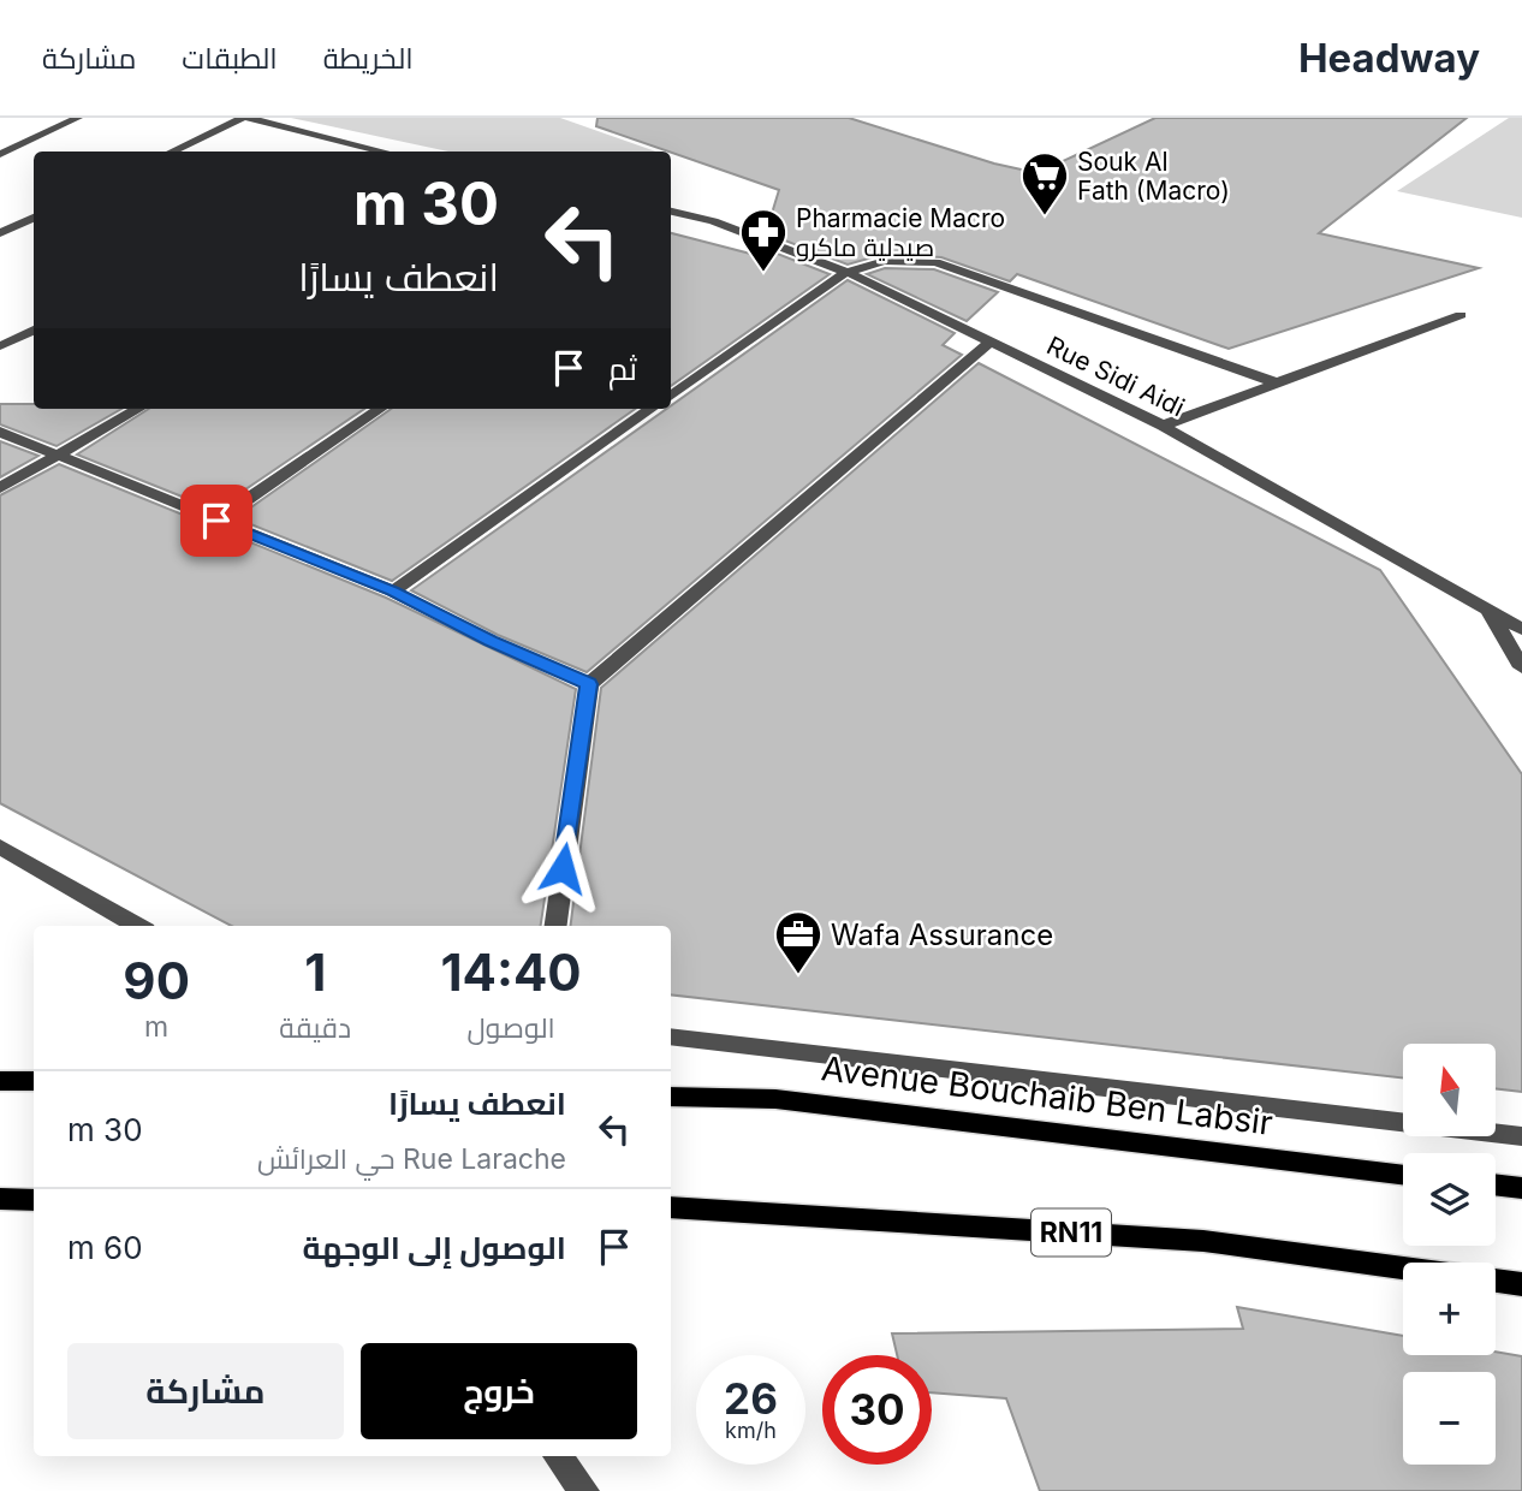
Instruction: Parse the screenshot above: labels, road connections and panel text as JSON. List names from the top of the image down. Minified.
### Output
{"streets":{"main road":["Avenue Bouchaib Ben Labsir","RN11"],"street":["Rue Sidi Aidi"]},"places":{"supermarket":["Souk Al Fath (Macro)"],"pharmacy":["Pharmacie Macro صيدلية ماكرو"],"office":["Wafa Assurance"]},"north":"top","page":{"header":"Headway","nav":["الخريطة","الطبقات","مشاركة"],"turn":["30 m","انعطف يسارًا"],"then":"ثم","eta":["14:40","الوصول","1","دقيقة","90","m"],"map_buttons":["+","−"],"list":[{"name":"انعطف يسارًا","note":"Rue Larache حي العرائش","value":"30 m"},{"name":"الوصول إلى الوجهة","value":"60 m"}],"buttons":["خروج","مشاركة"],"speed":"26 km/h","limit":"30"}}
